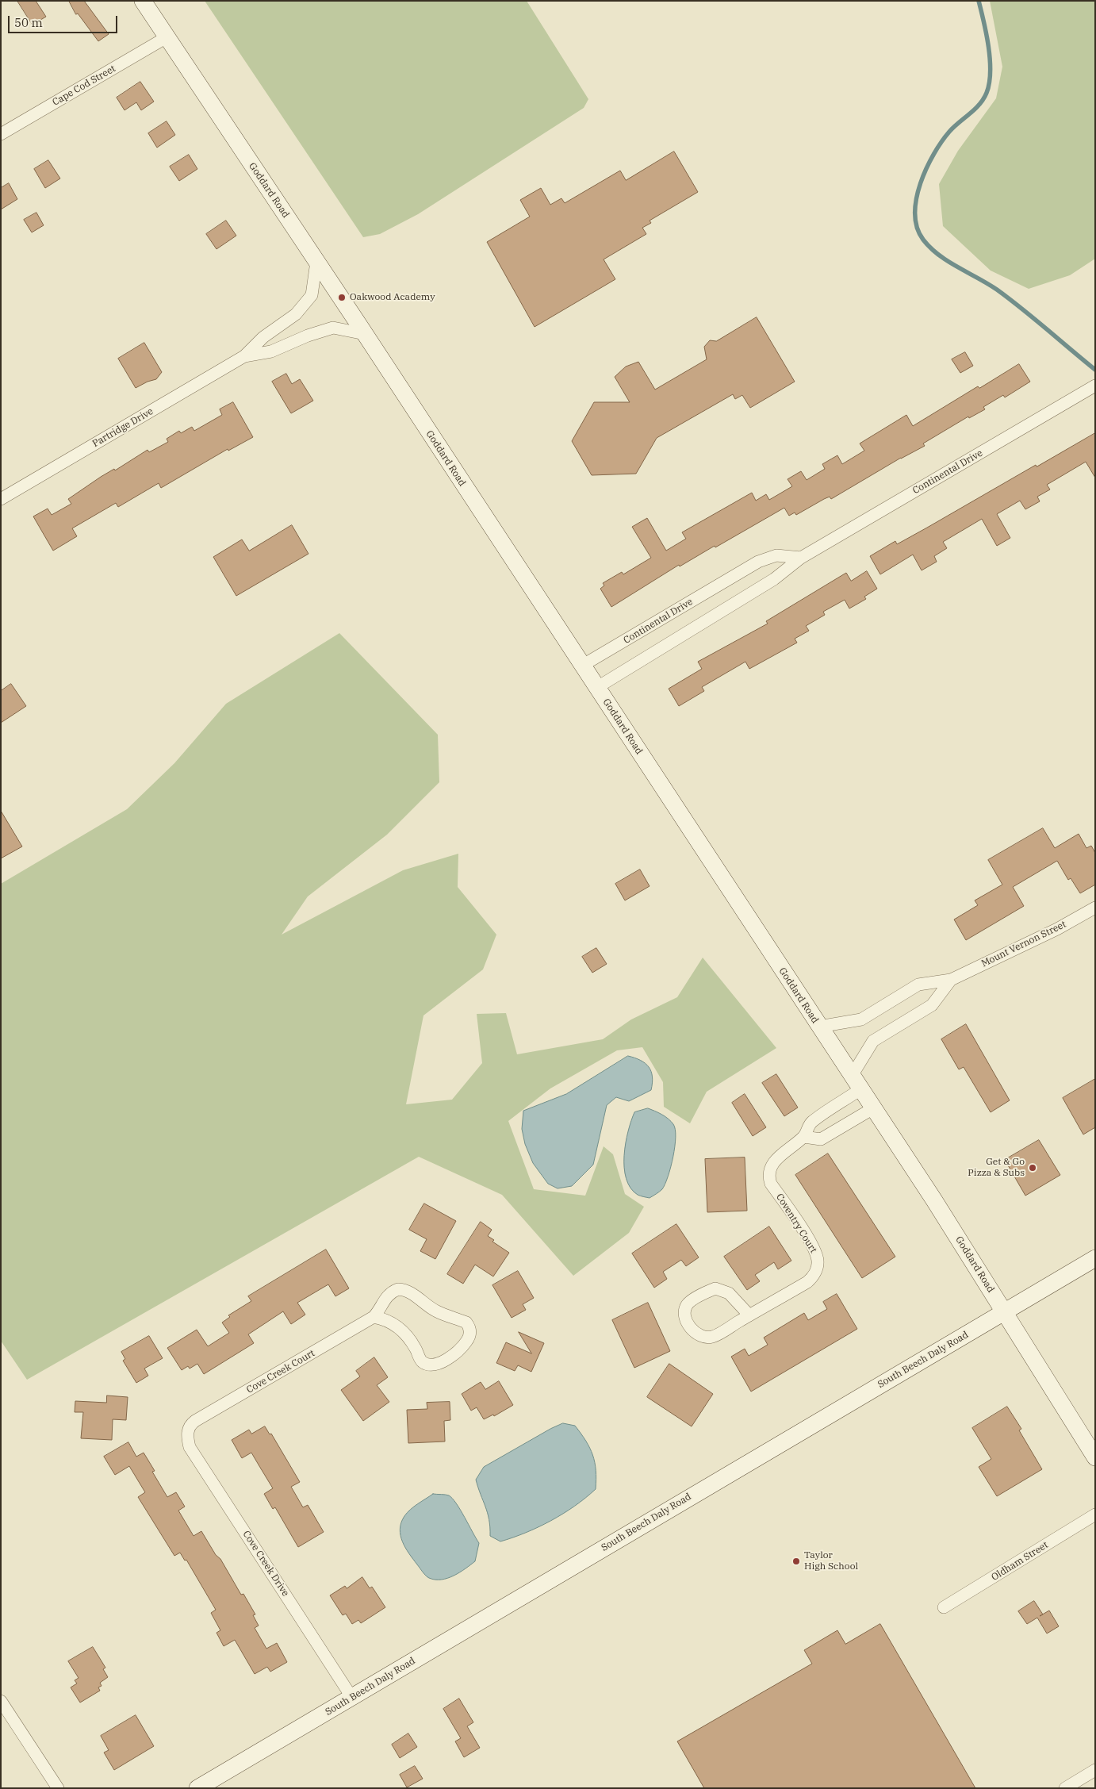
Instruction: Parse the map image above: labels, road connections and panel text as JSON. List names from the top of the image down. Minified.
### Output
{"streets":{"main road":["Goddard Road","South Beech Daly Road"],"street":["Cape Cod Street","Partridge Drive","Continental Drive","Mount Vernon Street","Coventry Court","Cove Creek Court","Oldham Street","Cove Creek Drive"]},"crossings":[["Cape Cod Street","Goddard Road"],["Goddard Road","Continental Drive"],["Goddard Road","Mount Vernon Street"],["Goddard Road","Coventry Court"],["Goddard Road","South Beech Daly Road"],["Mount Vernon Street","Coventry Court"],["South Beech Daly Road","Cove Creek Drive"],["Cove Creek Court","Cove Creek Drive"]],"places":["Oakwood Academy","Get & Go Pizza & Subs","Taylor High School"],"scale_bar":"50 m"}
